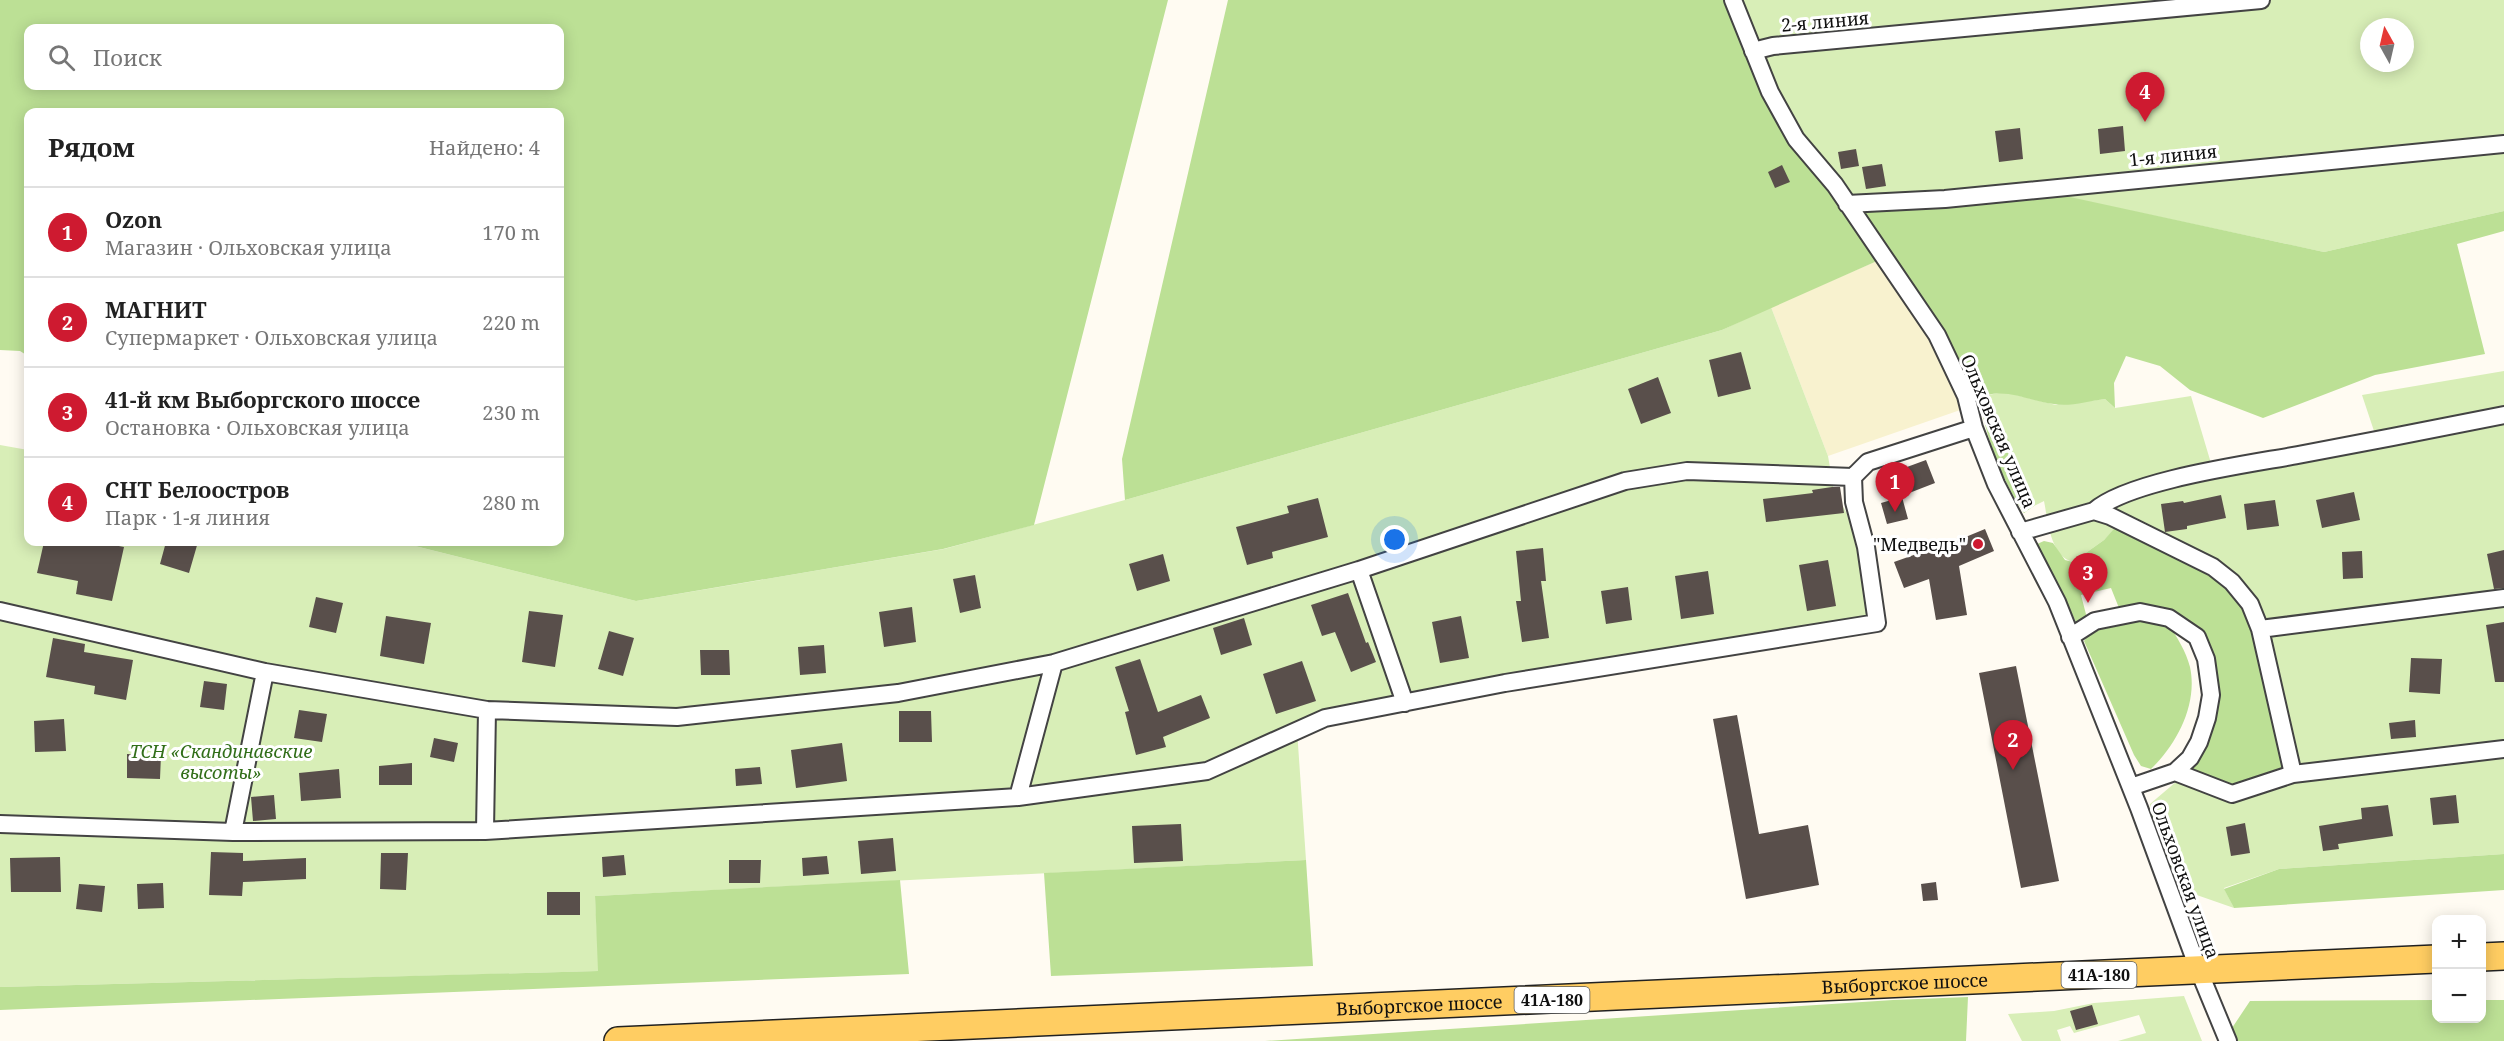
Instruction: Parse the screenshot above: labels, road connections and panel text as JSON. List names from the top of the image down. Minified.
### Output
{"streets":{"main road":["41А-180","Выборгское шоссе"],"street":["2-я линия","1-я линия","Ольховская улица"]},"crossings":[["2-я линия","Ольховская улица"],["1-я линия","Ольховская улица"],["Ольховская улица","Выборгское шоссе"]],"parks":["ТСН «Скандинавские высоты»"],"places":["\"Медведь\""],"north":"top","page":{"search":"Поиск","pins":["4","1","3","2"],"heading":["Рядом","Найдено: 4"],"list":[{"mark":"1","name":"Ozon","note":"Магазин · Ольховская улица","value":"170 m"},{"mark":"2","name":"МАГНИТ","note":"Супермаркет · Ольховская улица","value":"220 m"},{"mark":"3","name":"41-й км Выборгского шоссе","note":"Остановка · Ольховская улица","value":"230 m"},{"mark":"4","name":"СНТ Белоостров","note":"Парк · 1-я линия","value":"280 m"}],"map_buttons":["+","−"]}}
